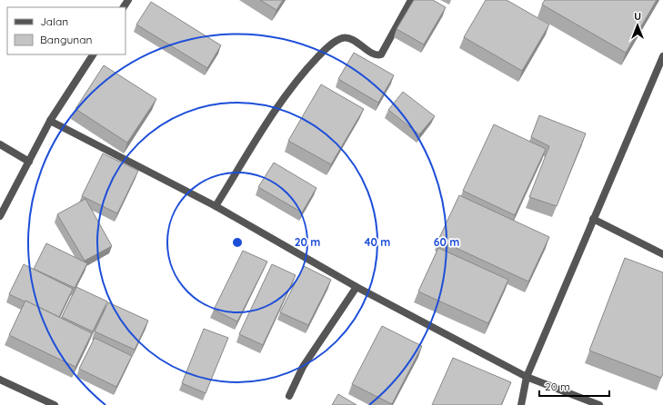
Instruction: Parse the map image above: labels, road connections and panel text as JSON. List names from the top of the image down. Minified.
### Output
{"legend":["Jalan","Bangunan"],"scale_bar":"20 m","north":"top","rings":["20 m","40 m","60 m"]}
